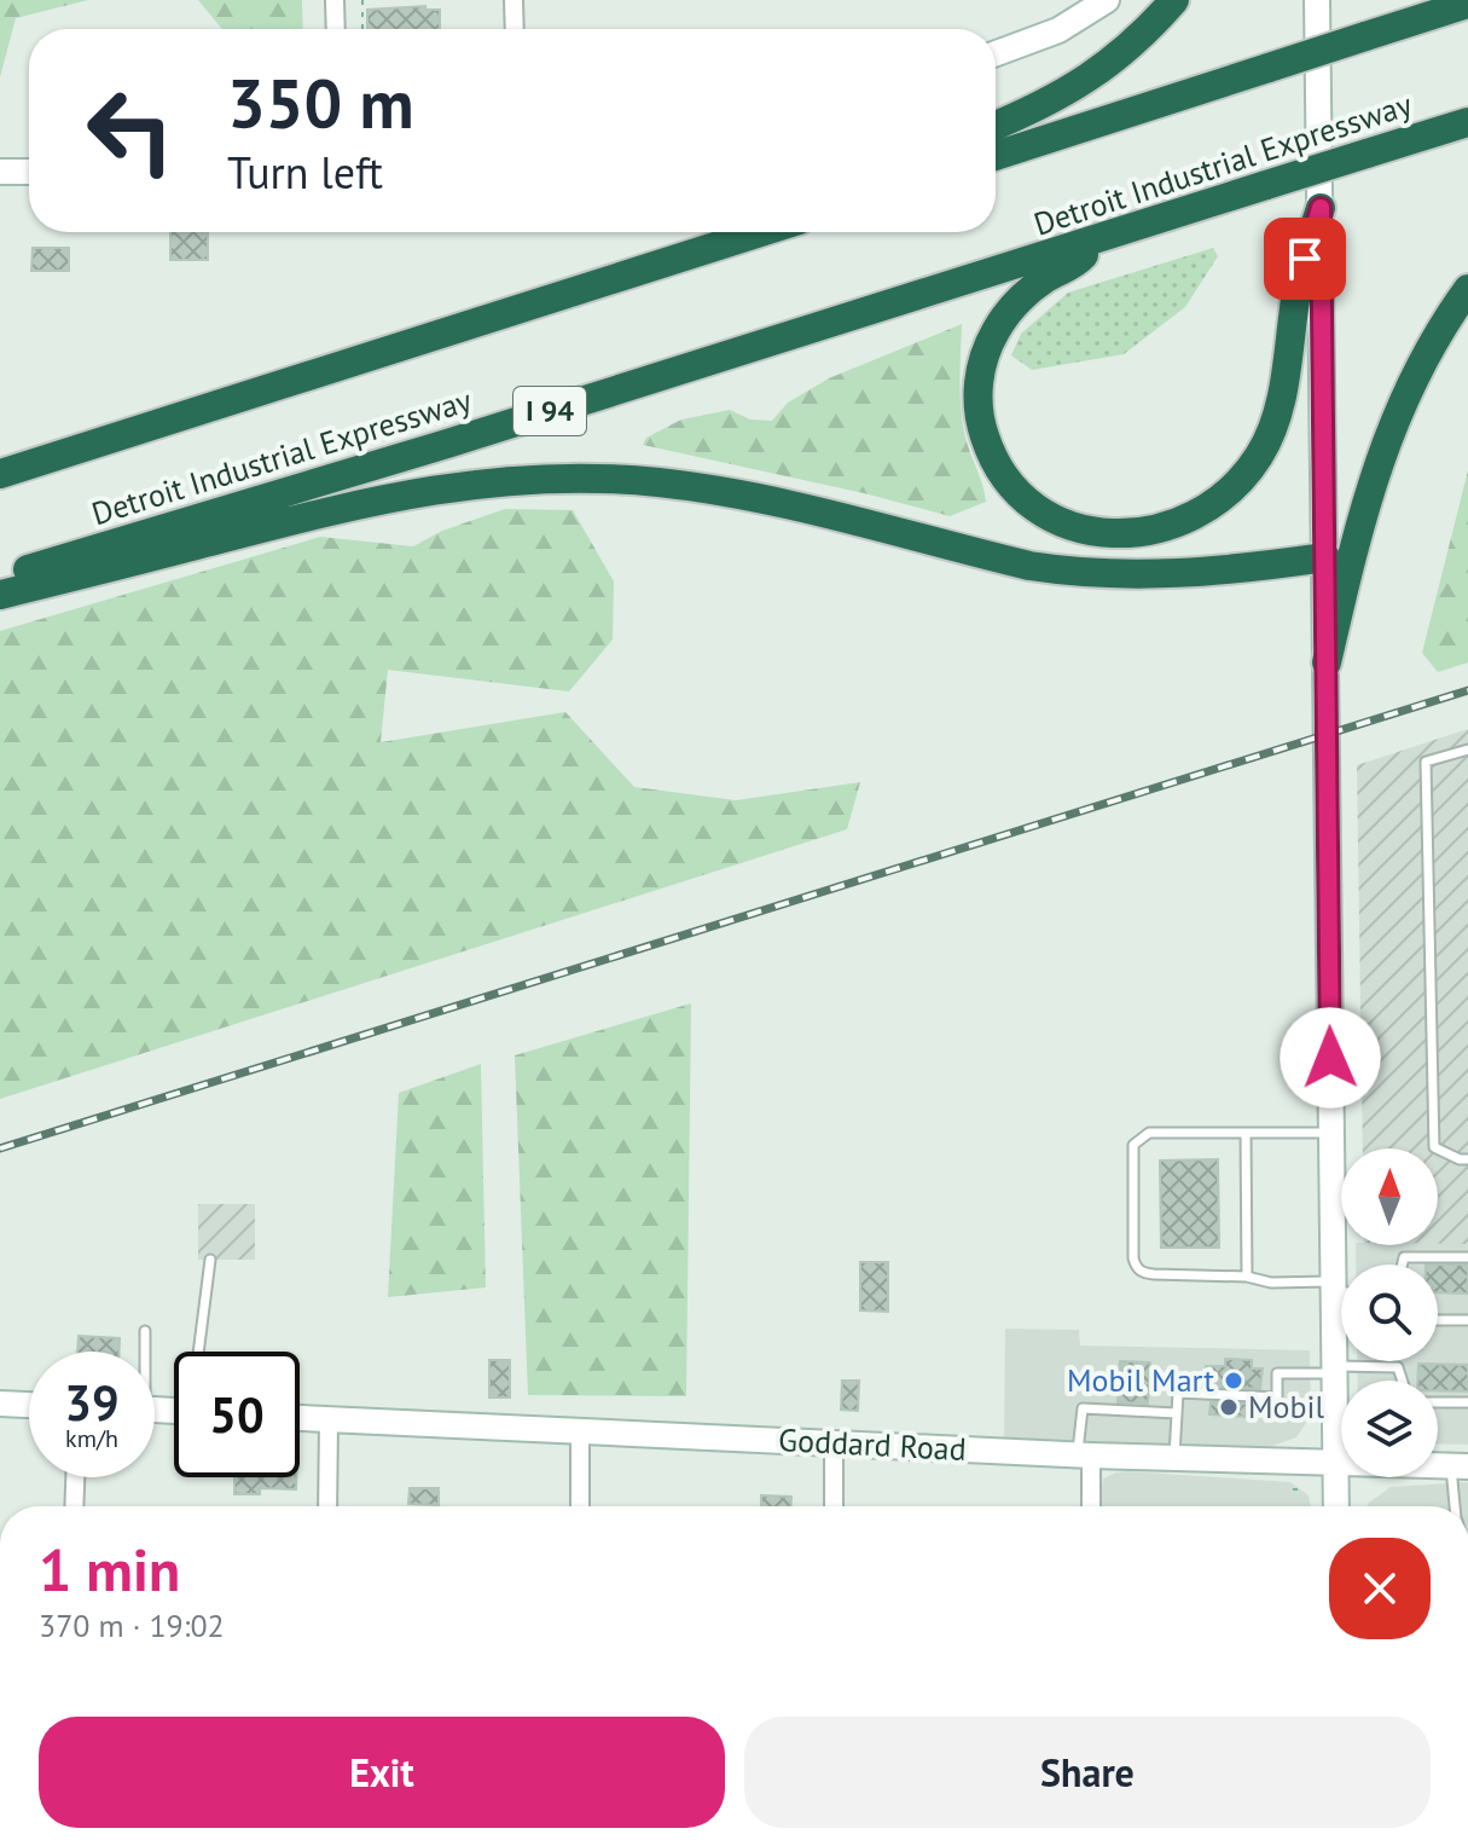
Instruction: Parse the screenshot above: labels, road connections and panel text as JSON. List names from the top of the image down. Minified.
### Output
{"streets":{"highway":["Detroit Industrial Expressway","I 94"],"main road":["Goddard Road"]},"places":["Mobil Mart","Mobil"],"north":"top","page":{"turn":["350 m","Turn left"],"speed":"39 km/h","limit":"50","heading":["1 min","370 m · 19:02"],"buttons":["Exit","Share"]}}
